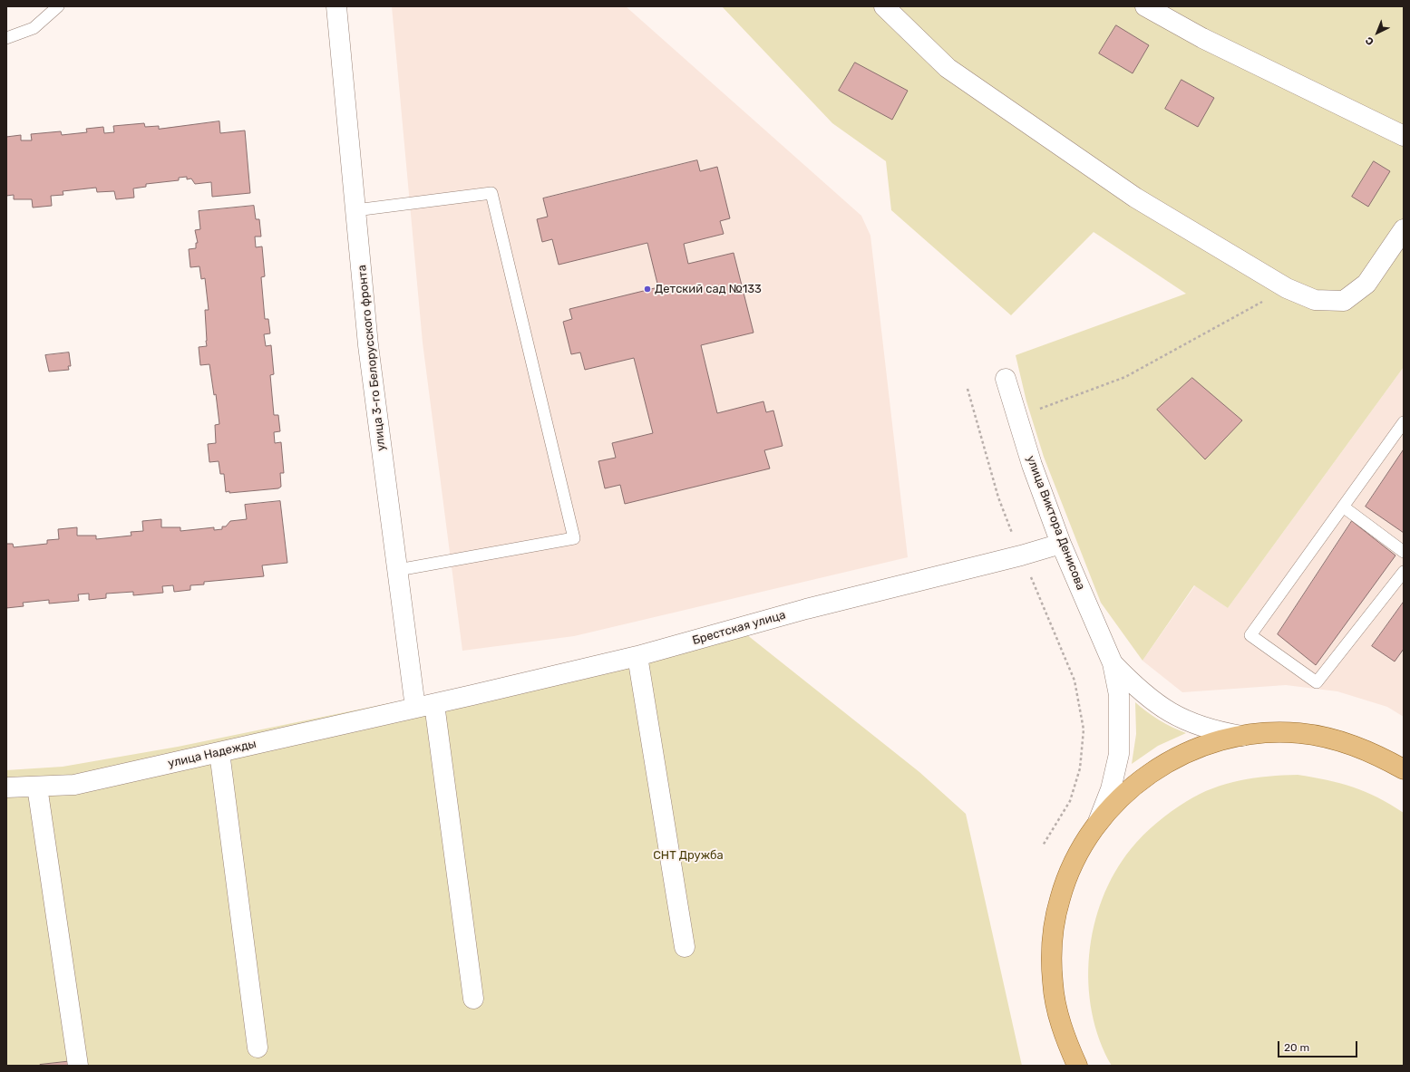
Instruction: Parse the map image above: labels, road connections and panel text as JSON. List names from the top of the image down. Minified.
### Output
{"streets":{"street":["улица 3-го Белорусского фронта","улица Виктора Денисова","Брестская улица","улица Надежды"]},"crossings":[["улица 3-го Белорусского фронта","Брестская улица"],["улица 3-го Белорусского фронта","улица Надежды"],["улица Виктора Денисова","Брестская улица"],["Брестская улица","улица Надежды"]],"parks":["СНТ Дружба"],"places":["Детский сад №133"],"scale_bar":"20 m","north":"bottom left"}
